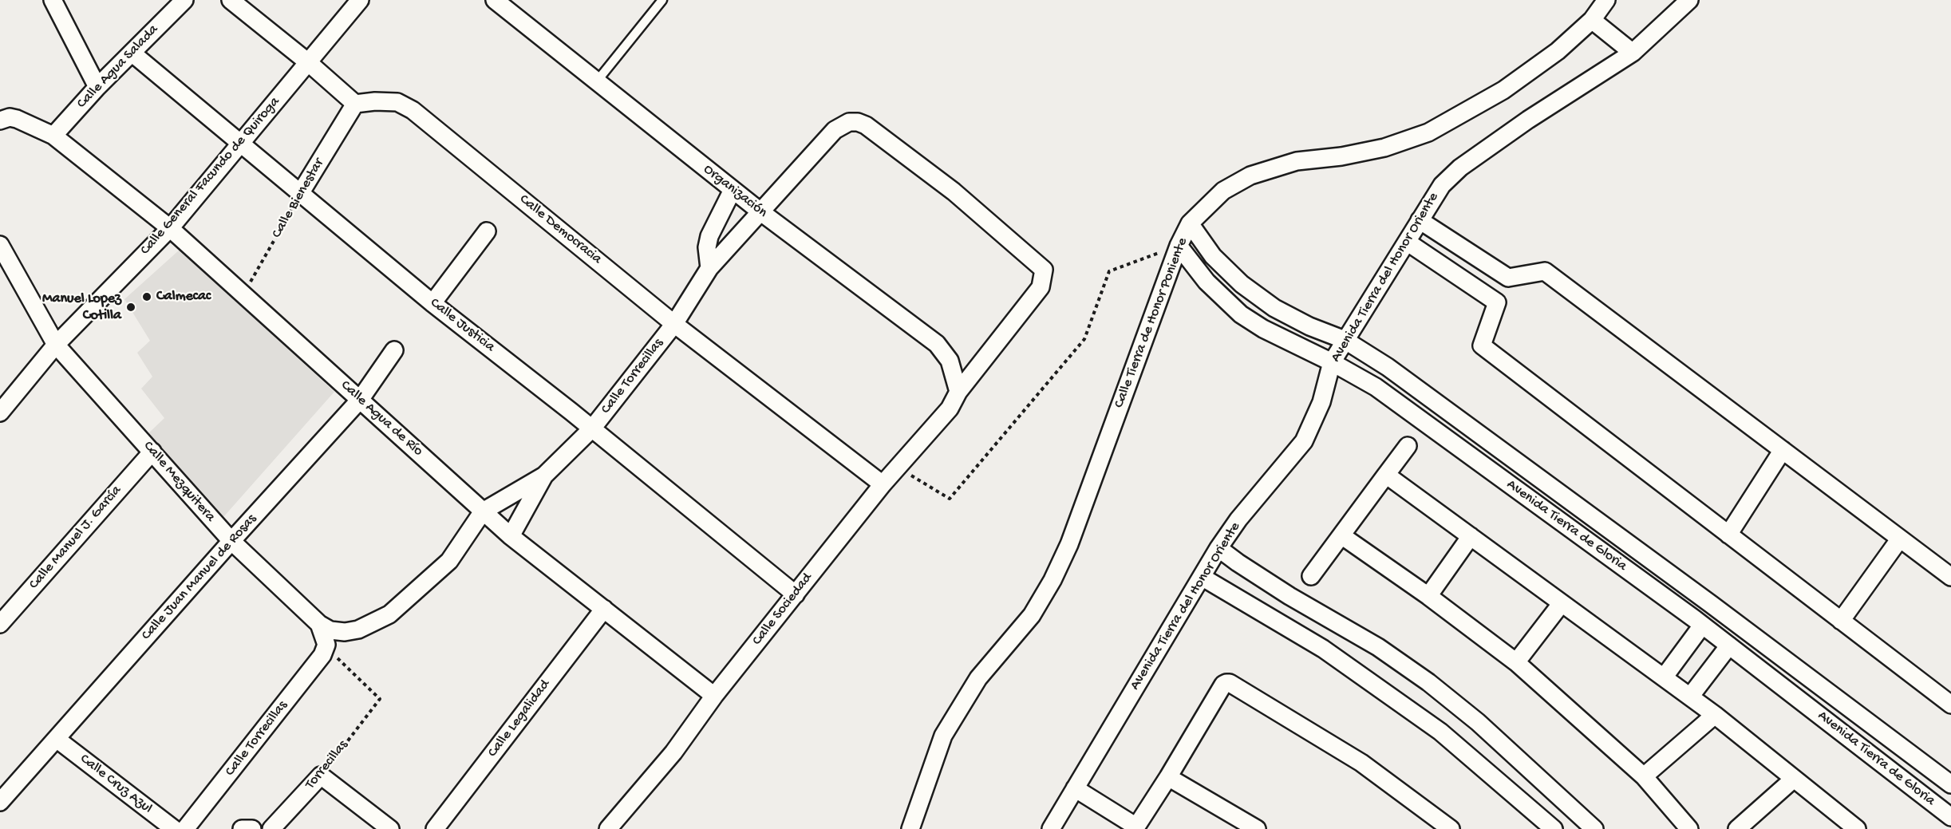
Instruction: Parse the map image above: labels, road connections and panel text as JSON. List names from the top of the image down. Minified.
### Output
{"streets":{"street":["Calle Agua Salada","Calle General Facundo de Quiroga","Organización","Calle Bienestar","Calle Democracia","Avenida Tierra del Honor Oriente","Calle Tierra de Honor Poniente","Calle Justicia","Calle Torrecillas","Calle Agua de Río","Calle Mezquitera","Avenida Tierra de Gloria","Calle Manuel J. García","Calle Juan Manuel de Rosas","Calle Sociedad","Calle Legalidad","Torrecillas","Calle Cruz Azul"]},"crossings":[["Calle Agua Salada","Calle Justicia"],["Calle Agua Salada","Calle Agua de Río"],["Calle General Facundo de Quiroga","Calle Justicia"],["Calle General Facundo de Quiroga","Calle Agua de Río"],["Calle General Facundo de Quiroga","Calle Mezquitera"],["Organización","Calle Torrecillas"],["Organización","Calle Sociedad"],["Calle Bienestar","Calle Democracia"],["Calle Bienestar","Calle Justicia"],["Calle Bienestar","Calle Agua de Río"],["Calle Democracia","Calle Torrecillas"],["Calle Democracia","Calle Sociedad"],["Avenida Tierra del Honor Oriente","Avenida Tierra de Gloria"],["Calle Tierra de Honor Poniente","Avenida Tierra de Gloria"],["Calle Justicia","Calle Torrecillas"],["Calle Justicia","Calle Sociedad"],["Calle Torrecillas","Calle Agua de Río"],["Calle Torrecillas","Calle Mezquitera"],["Calle Torrecillas","Calle Sociedad"],["Calle Torrecillas","Torrecillas"],["Calle Agua de Río","Calle Juan Manuel de Rosas"],["Calle Agua de Río","Calle Sociedad"],["Calle Agua de Río","Calle Legalidad"],["Calle Mezquitera","Calle Manuel J. García"],["Calle Mezquitera","Calle Juan Manuel de Rosas"],["Calle Mezquitera","Torrecillas"],["Calle Juan Manuel de Rosas","Calle Cruz Azul"]],"places":["Calmecac","Manuel Lopez Cotilla"]}
